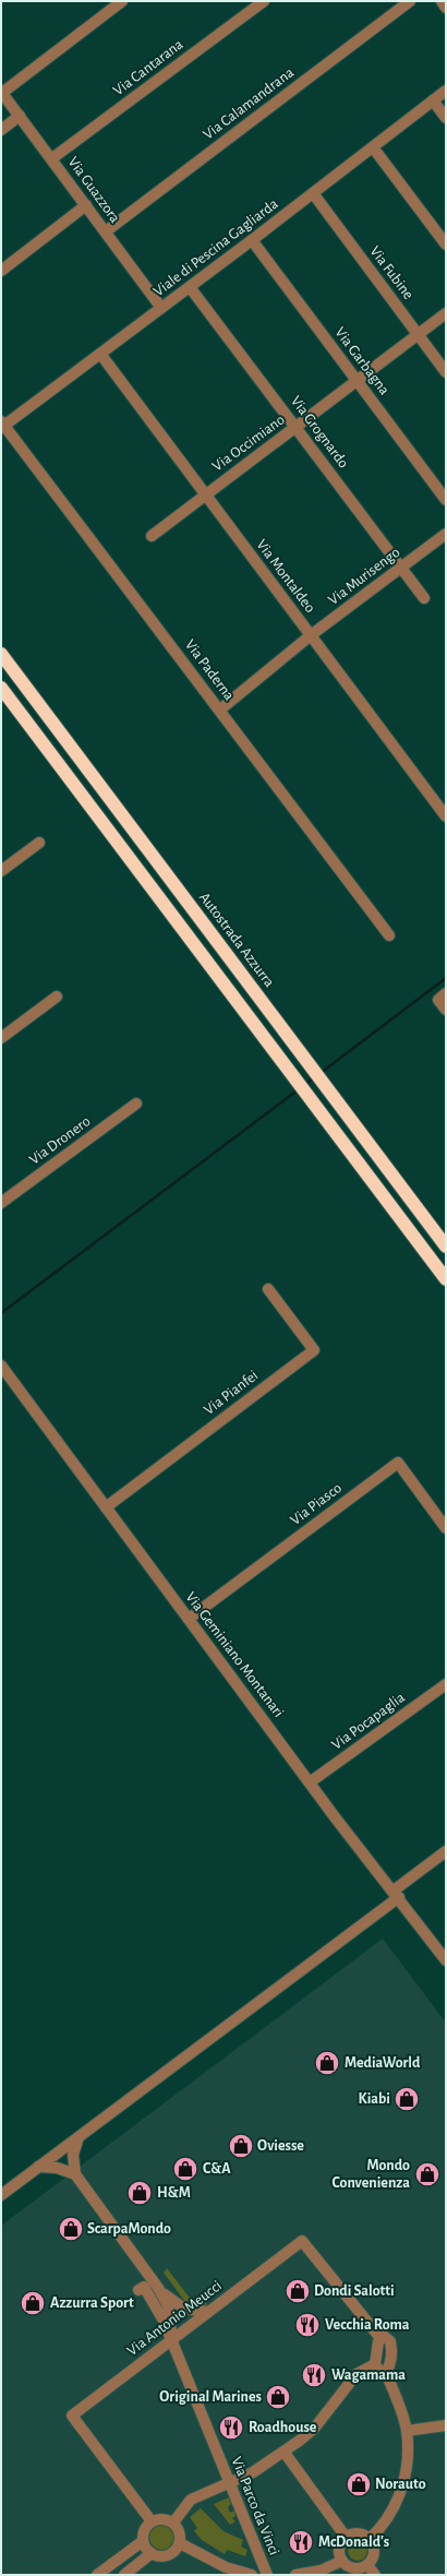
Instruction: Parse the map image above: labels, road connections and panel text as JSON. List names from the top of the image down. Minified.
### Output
{"streets":{"highway":["Autostrada Azzurra"],"street":["Via Cantarana","Via Calamandrana","Via Guazzora","Viale di Pescina Gagliarda","Via Fubine","Via Garbagna","Via Grognardo","Via Occimiano","Via Montaldeo","Via Murisengo","Via Paderna","Via Dronero","Via Pianfei","Via Piasco","Via Geminiano Montanari","Via Pocapaglia","Via Antonio Meucci","Via Parco da Vinci"]},"crossings":[["Via Cantarana","Via Guazzora"],["Via Calamandrana","Via Guazzora"],["Via Guazzora","Viale di Pescina Gagliarda"],["Viale di Pescina Gagliarda","Via Fubine"],["Viale di Pescina Gagliarda","Via Garbagna"],["Viale di Pescina Gagliarda","Via Grognardo"],["Viale di Pescina Gagliarda","Via Montaldeo"],["Viale di Pescina Gagliarda","Via Paderna"],["Via Fubine","Via Occimiano"],["Via Garbagna","Via Occimiano"],["Via Grognardo","Via Occimiano"],["Via Grognardo","Via Murisengo"],["Via Occimiano","Via Montaldeo"],["Via Montaldeo","Via Murisengo"],["Via Murisengo","Via Paderna"],["Via Pianfei","Via Geminiano Montanari"],["Via Piasco","Via Geminiano Montanari"],["Via Geminiano Montanari","Via Pocapaglia"],["Via Antonio Meucci","Via Parco da Vinci"]],"places":{"shop":["MediaWorld","Kiabi","Oviesse","C&A","Mondo Convenienza","H&M","ScarpaMondo","Dondi Salotti","Azzurra Sport","Original Marines","Norauto"],"restaurant":["Vecchia Roma","Wagamama","Roadhouse","McDonald's"]}}
